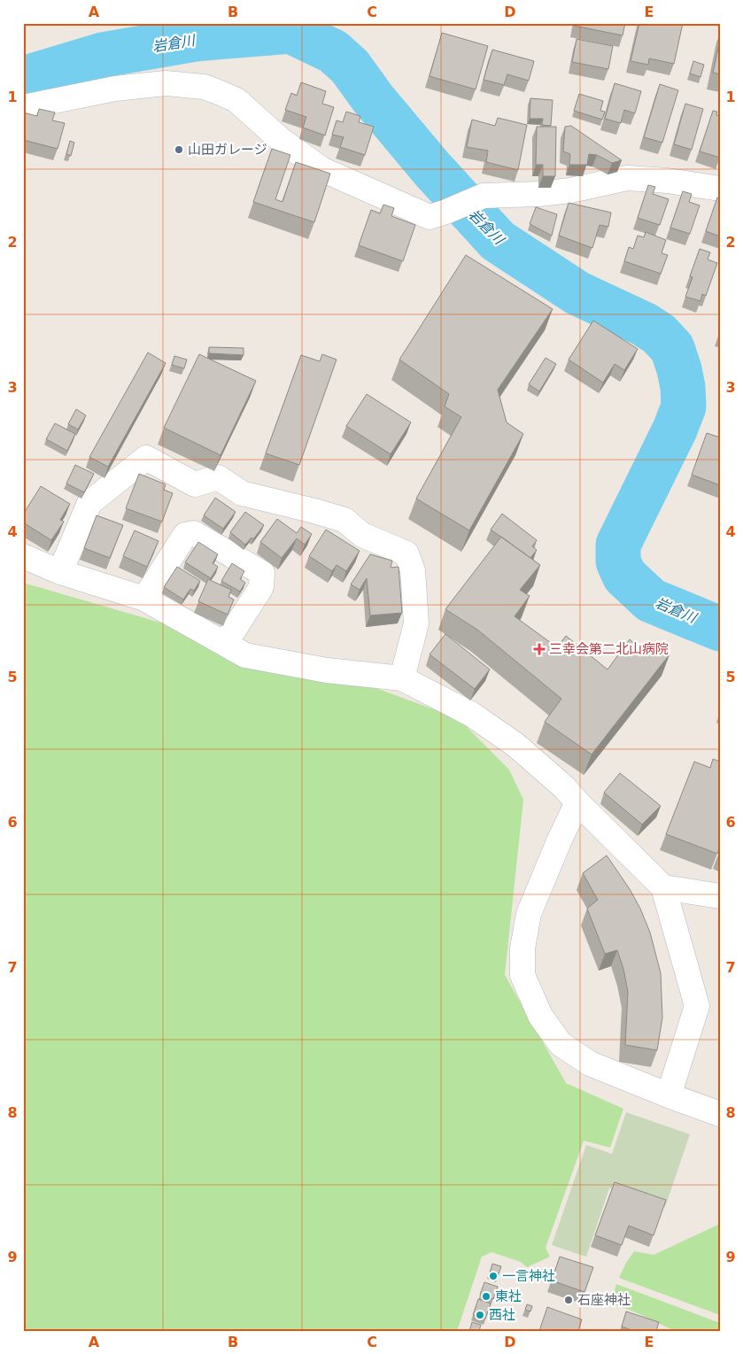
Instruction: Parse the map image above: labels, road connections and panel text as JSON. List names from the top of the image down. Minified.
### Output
{"water":["岩倉川"],"places":{"other":["山田ガレージ","一言神社","東社","石座神社","西社"],"health":["三幸会第二北山病院"]},"grid":{"columns":["A","B","C","D","E"],"rows":["1","2","3","4","5","6","7","8","9"]}}
